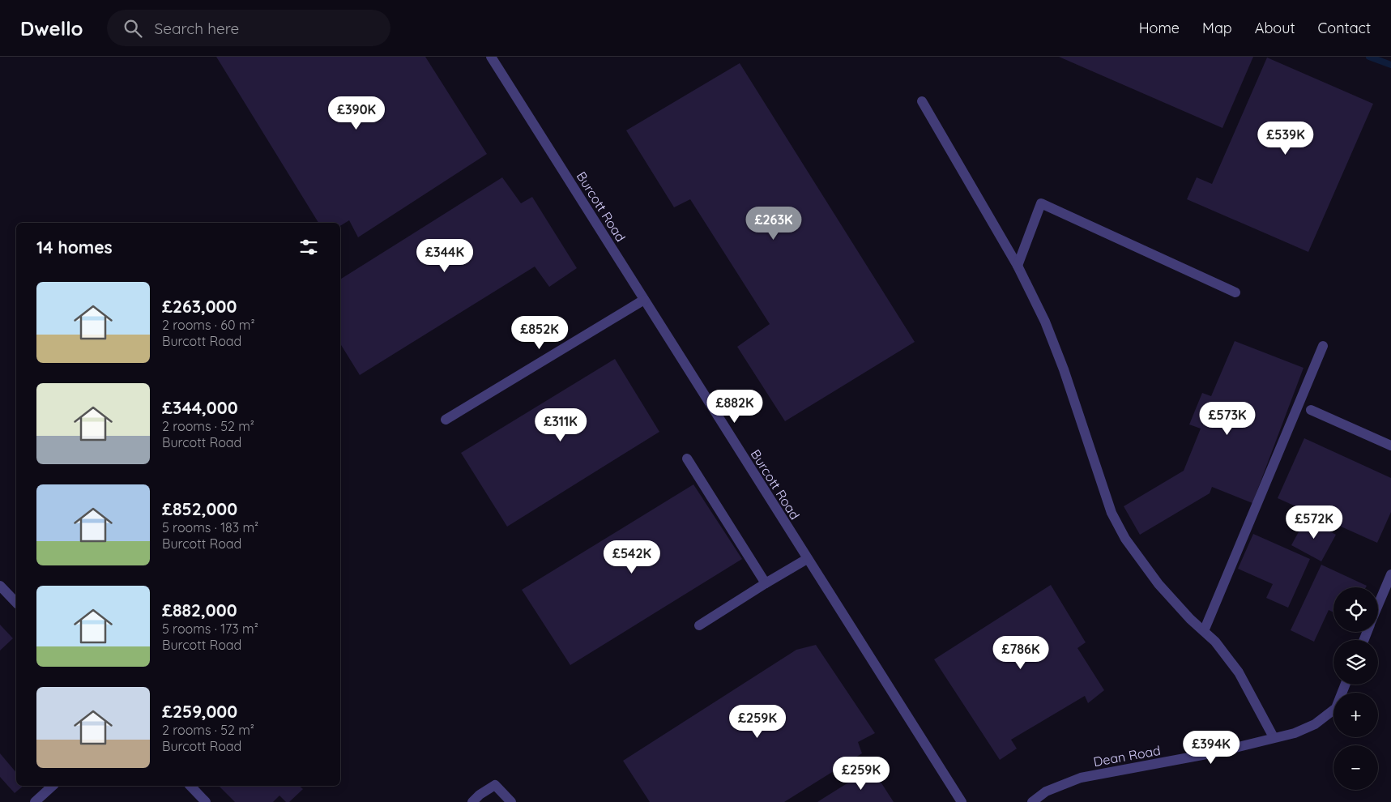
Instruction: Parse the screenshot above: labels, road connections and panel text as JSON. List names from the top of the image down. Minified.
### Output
{"streets":{"street":["Burcott Road","Dean Road"]},"page":{"header":"Dwello","search":"Search here","nav":["Home","Map","About","Contact"],"price":["£390K","£539K","£263K","£344K","£852K","£882K","£573K","£311K","£572K","£542K","£786K","£259K","£394K","£259K"],"heading":"14 homes","list":[{"name":"£263,000","note":"2 rooms · 60 m² · Burcott Road"},{"name":"£344,000","note":"2 rooms · 52 m² · Burcott Road"},{"name":"£852,000","note":"5 rooms · 183 m² · Burcott Road"},{"name":"£882,000","note":"5 rooms · 173 m² · Burcott Road"},{"name":"£259,000","note":"2 rooms · 52 m² · Burcott Road"}],"map_buttons":["+","−"]}}
